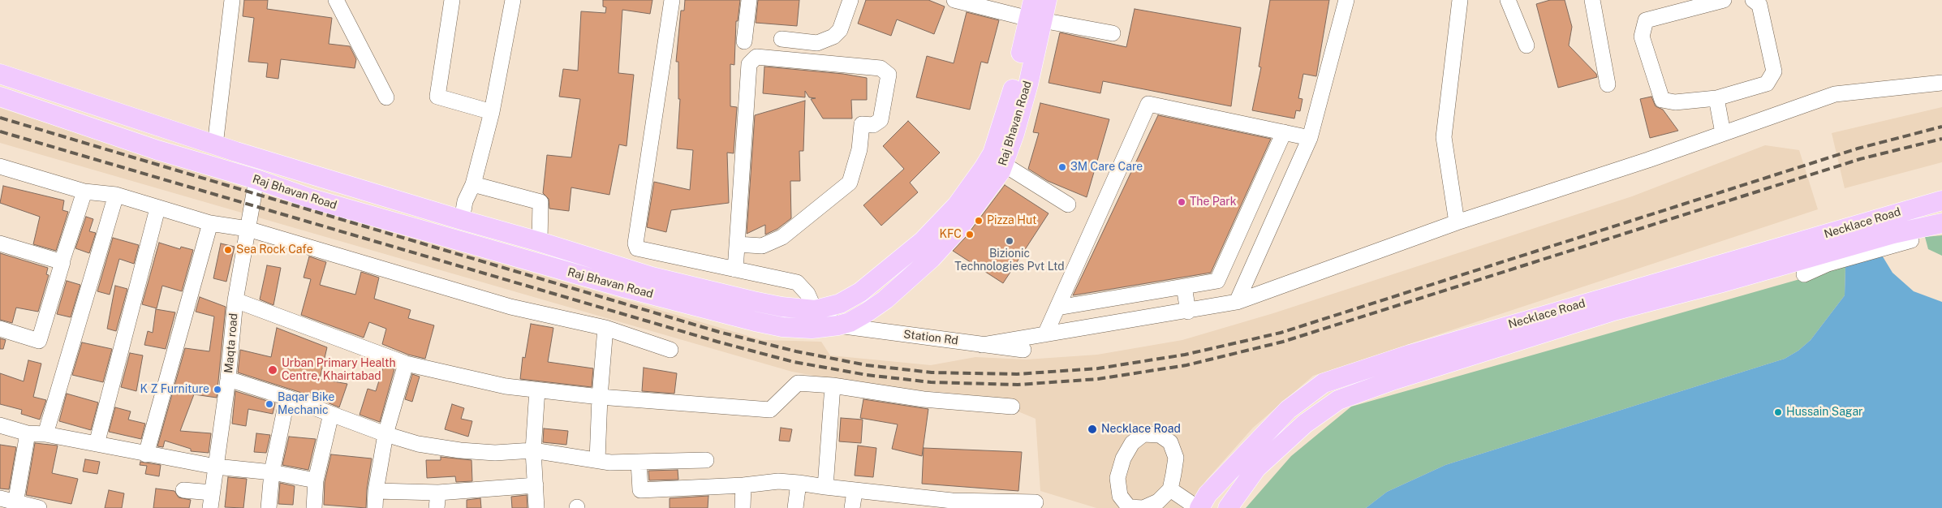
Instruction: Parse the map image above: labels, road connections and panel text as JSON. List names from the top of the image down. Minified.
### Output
{"streets":{"main road":["Raj Bhavan Road","Necklace Road"],"street":["Station Rd","Maqta road"]},"crossings":[["Raj Bhavan Road","Station Rd"],["Raj Bhavan Road","Maqta road"]],"places":["3M Care Care","The Park","Pizza Hut","KFC","Bizionic Technologies Pvt Ltd","Sea Rock Cafe","Urban Primary Health Centre, Khairtabad","K Z Furniture","Baqar Bike Mechanic","Hussain Sagar","Necklace Road"]}
